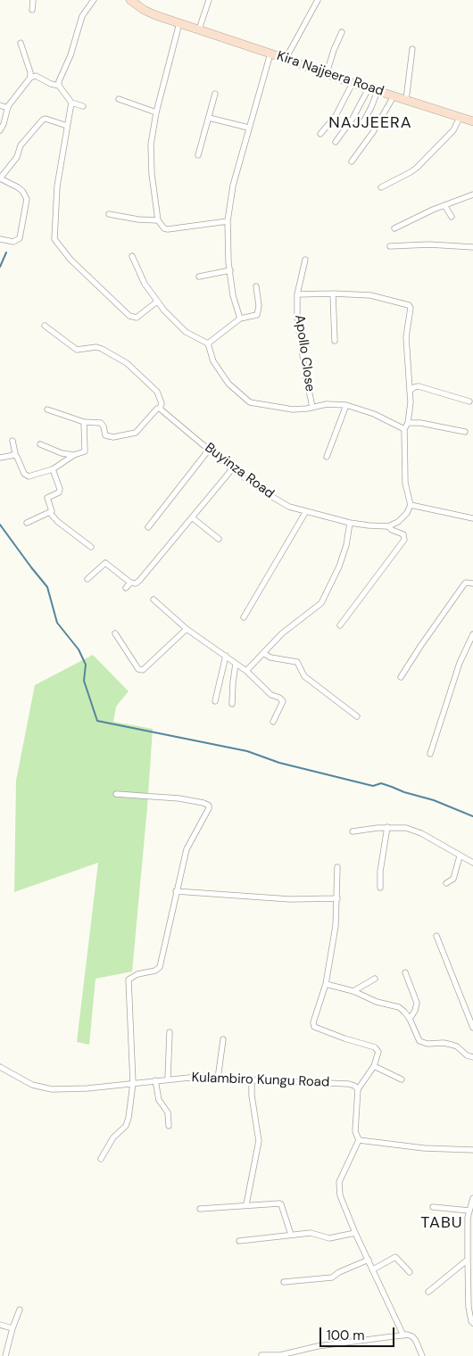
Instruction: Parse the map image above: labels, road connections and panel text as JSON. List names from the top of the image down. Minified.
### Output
{"streets":{"main road":["Kira Najjeera Road"],"street":["Apollo Close","Buyinza Road","Kulambiro Kungu Road"]},"districts":["NAJJEERA","TABU"],"scale_bar":"100 m"}
